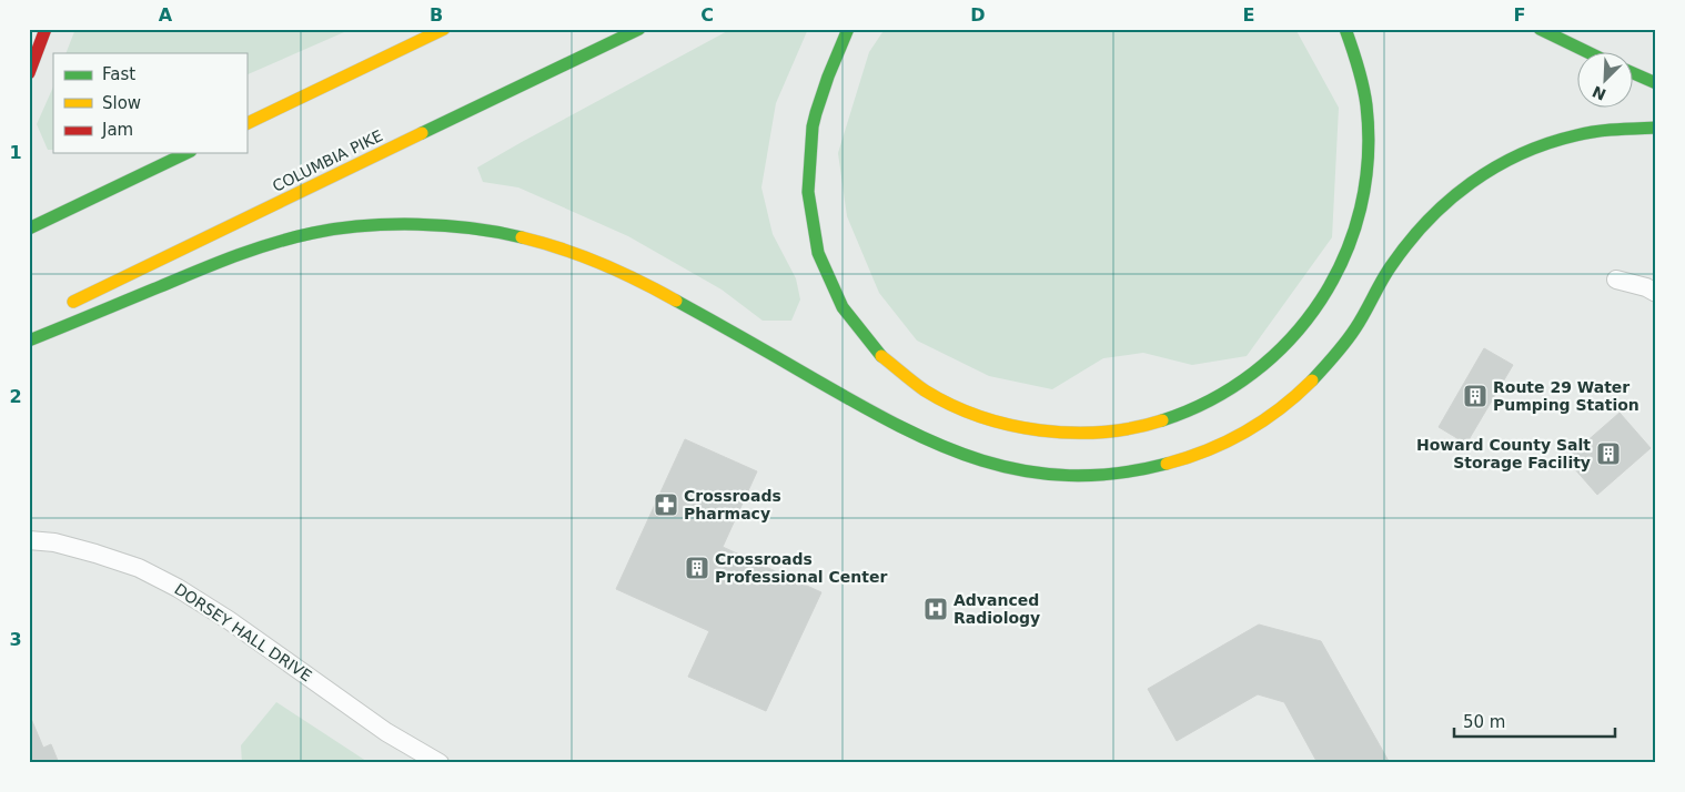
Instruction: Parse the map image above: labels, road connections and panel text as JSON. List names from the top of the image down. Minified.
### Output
{"streets":{"main road":["COLUMBIA PIKE"],"street":["DORSEY HALL DRIVE"]},"places":{"building":["Route 29 Water Pumping Station","Howard County Salt Storage Facility","Crossroads Professional Center"],"pharmacy":["Crossroads Pharmacy"],"hospital":["Advanced Radiology"]},"legend":["Fast","Slow","Jam"],"scale_bar":"50 m","north":"bottom left","grid":{"columns":["A","B","C","D","E","F"],"rows":["1","2","3"]}}
